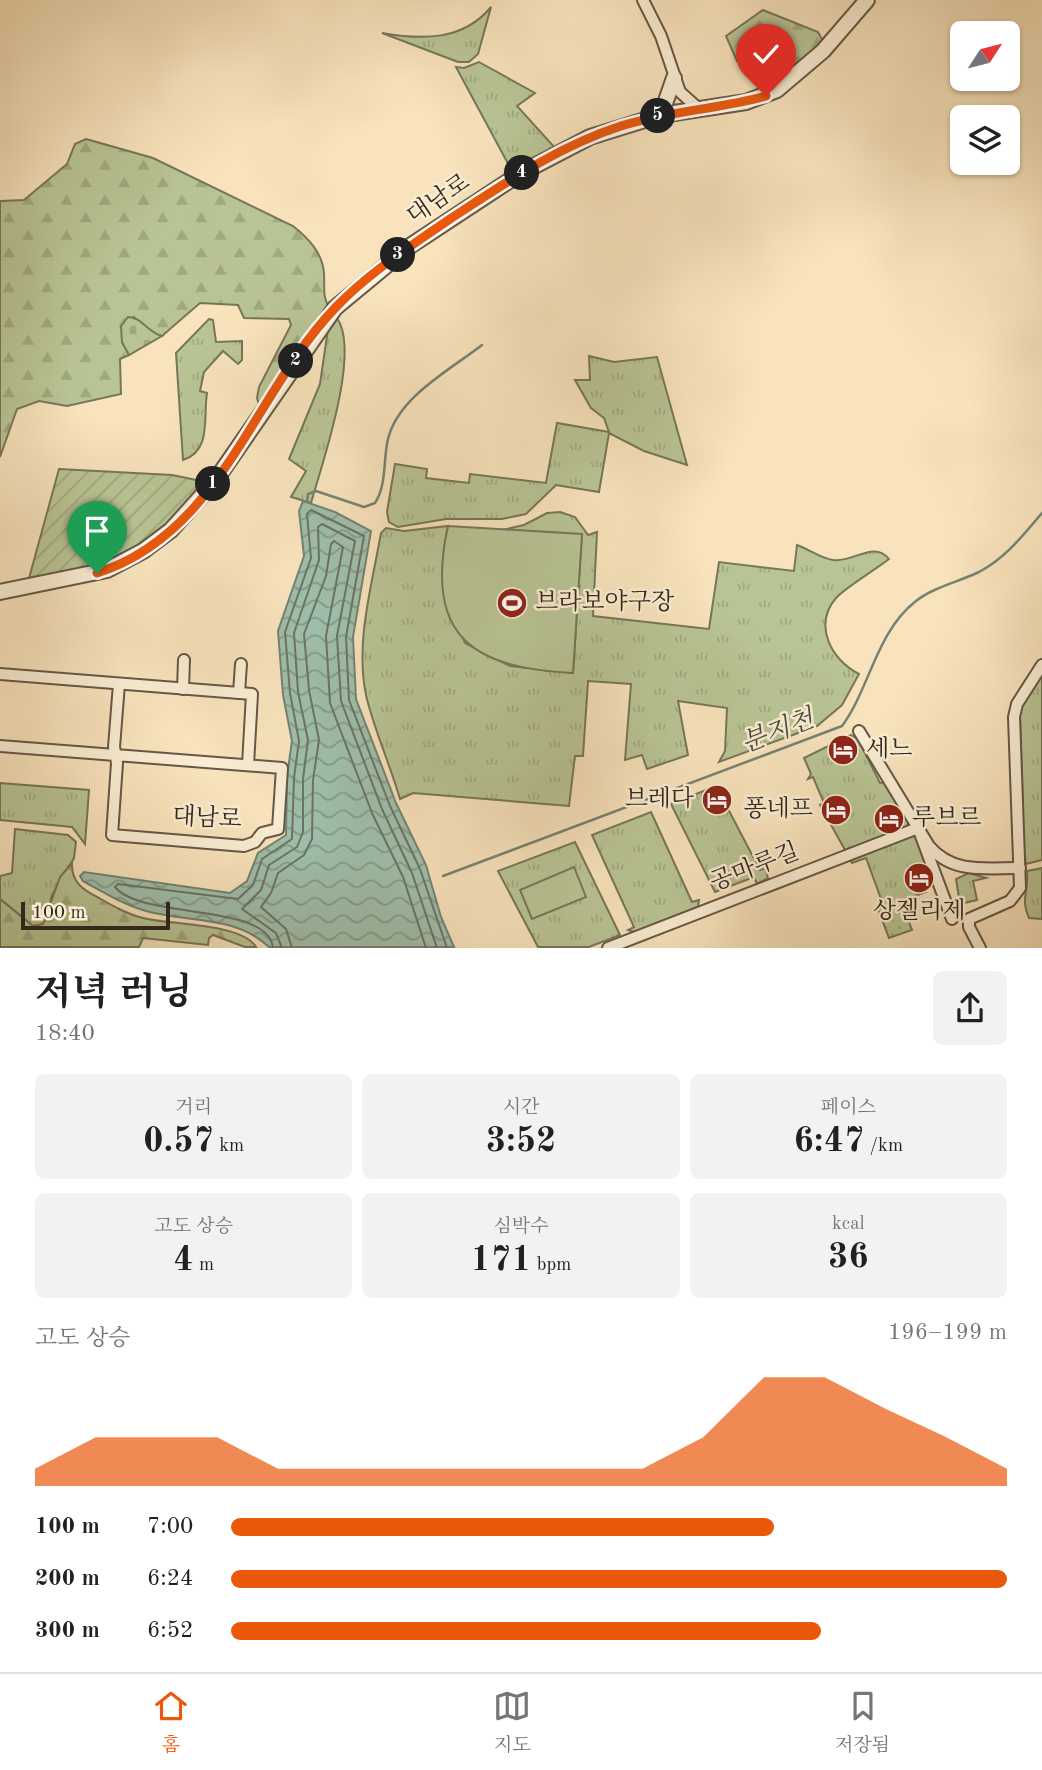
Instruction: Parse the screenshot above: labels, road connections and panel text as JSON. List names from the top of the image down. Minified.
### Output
{"streets":{"street":["대남로","공마루길"]},"water":["분지천"],"places":{"sports":["브라보야구장"],"hotel":["세느","브레다","퐁네프","루브르","상젤리제"]},"scale_bar":"100 m","north":"top right","page":{"pins":["5","4","3","2","1"],"scale":"100 m","heading":["저녁 러닝","18:40"],"stats":[["거리","0.57 km"],["시간","3:52"],["페이스","6:47 /km"],["고도 상승","4 m"],["심박수","171 bpm"],["kcal","36"]],"chart":["고도 상승","196–199 m"],"list":[{"name":"100 m","note":"7:00"},{"name":"200 m","note":"6:24"},{"name":"300 m","note":"6:52"}],"tabs":["홈","지도","저장됨"]}}
